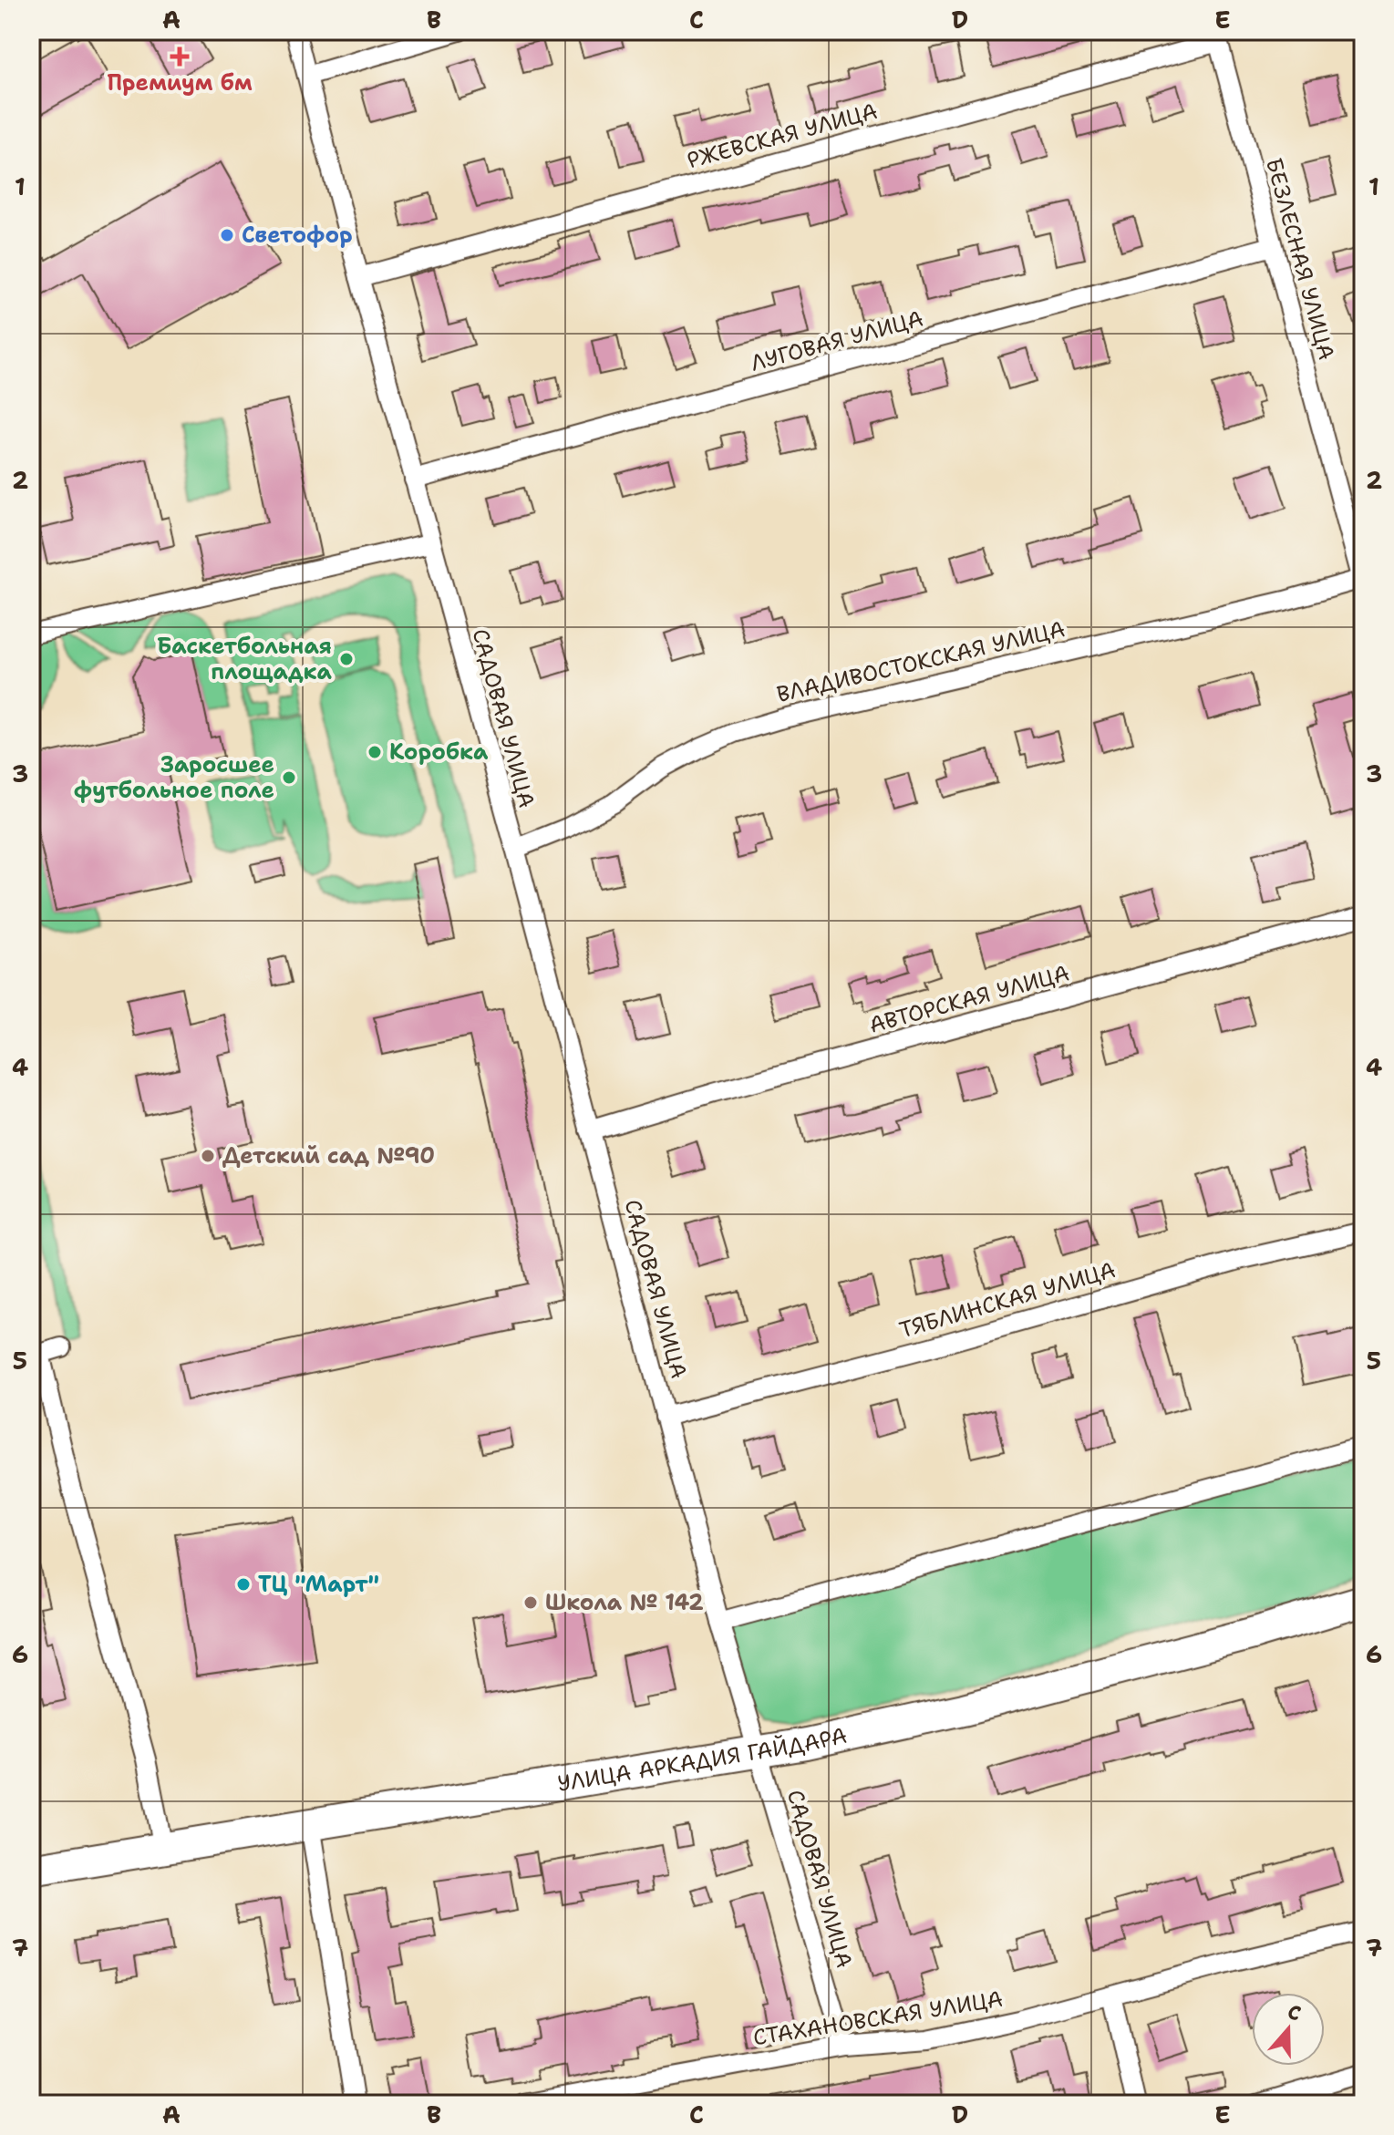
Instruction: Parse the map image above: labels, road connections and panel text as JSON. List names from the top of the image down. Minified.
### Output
{"streets":{"main road":["УЛИЦА АРКАДИЯ ГАЙДАРА"],"street":["РЖЕВСКАЯ УЛИЦА","БЕЗЛЕСНАЯ УЛИЦА","ЛУГОВАЯ УЛИЦА","ВЛАДИВОСТОКСКАЯ УЛИЦА","САДОВАЯ УЛИЦА","АВТОРСКАЯ УЛИЦА","ТЯБЛИНСКАЯ УЛИЦА","СТАХАНОВСКАЯ УЛИЦА"]},"crossings":[["РЖЕВСКАЯ УЛИЦА","БЕЗЛЕСНАЯ УЛИЦА"],["РЖЕВСКАЯ УЛИЦА","САДОВАЯ УЛИЦА"],["БЕЗЛЕСНАЯ УЛИЦА","ЛУГОВАЯ УЛИЦА"],["БЕЗЛЕСНАЯ УЛИЦА","ВЛАДИВОСТОКСКАЯ УЛИЦА"],["ЛУГОВАЯ УЛИЦА","САДОВАЯ УЛИЦА"],["ВЛАДИВОСТОКСКАЯ УЛИЦА","САДОВАЯ УЛИЦА"],["САДОВАЯ УЛИЦА","АВТОРСКАЯ УЛИЦА"],["САДОВАЯ УЛИЦА","ТЯБЛИНСКАЯ УЛИЦА"],["САДОВАЯ УЛИЦА","УЛИЦА АРКАДИЯ ГАЙДАРА"],["САДОВАЯ УЛИЦА","СТАХАНОВСКАЯ УЛИЦА"]],"places":{"health":["Премиум бм"],"other":["Светофор","Баскетбольная площадка","Коробка","Заросшее футбольное поле","Детский сад №90","ТЦ \"Март\"","Школа № 142"]},"north":"top","grid":{"columns":["A","B","C","D","E"],"rows":["1","2","3","4","5","6","7"]}}
